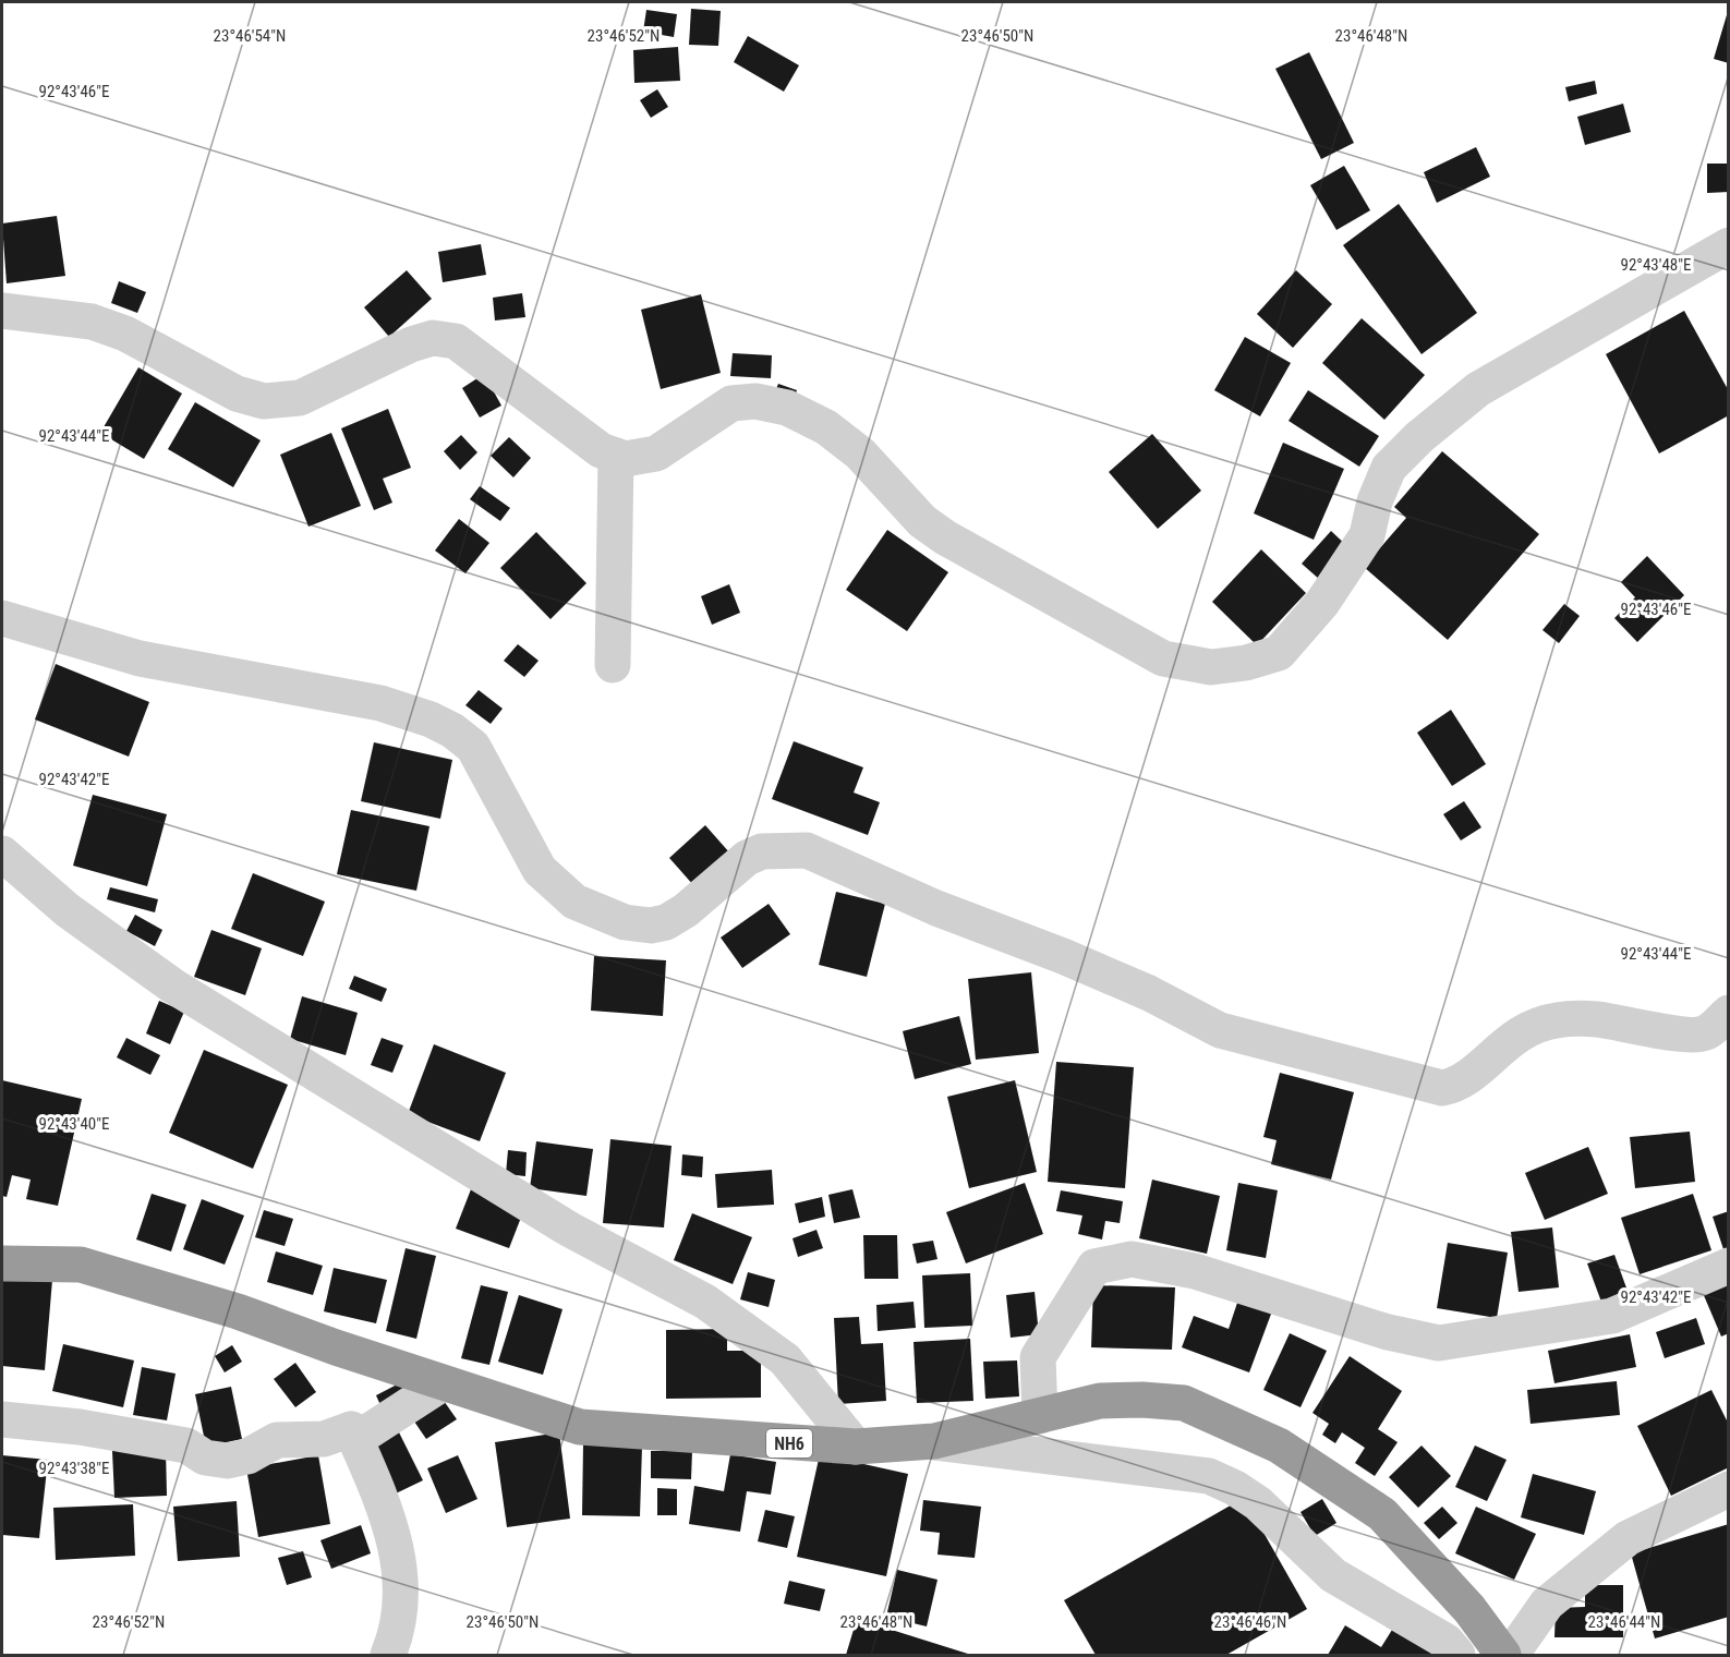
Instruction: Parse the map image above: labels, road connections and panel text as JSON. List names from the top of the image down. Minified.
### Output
{"streets":{"highway":["NH6"]},"coordinates":["23°46'54\"N","23°46'52\"N","23°46'50\"N","23°46'48\"N","92°43'46\"E","92°43'48\"E","92°43'44\"E","92°43'42\"E","92°43'40\"E","92°43'38\"E","23°46'46\"N","23°46'44\"N"]}
